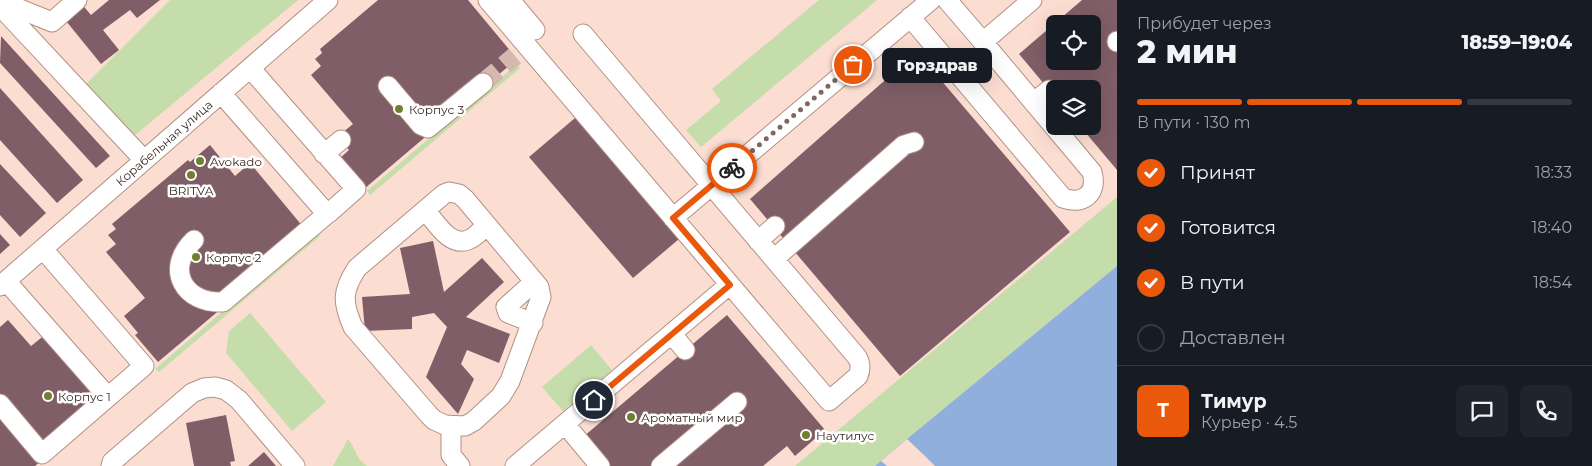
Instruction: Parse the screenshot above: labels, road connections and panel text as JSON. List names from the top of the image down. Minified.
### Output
{"streets":{"street":["Корабельная улица"]},"places":["Горздрав","Корпус 3","Avokado","BRITVA","Корпус 2","Корпус 1","Ароматный мир","Наутилус"],"page":{"heading":["2 мин","Прибудет через","18:59–19:04"],"panel":["Тимур","Курьер · 4.5"],"bubble":"Горздрав","bar":"В пути · 130 m","list":[["Принят","18:33"],["Готовится","18:40"],["В пути","18:54"],"Доставлен"],"round":"Т"}}
